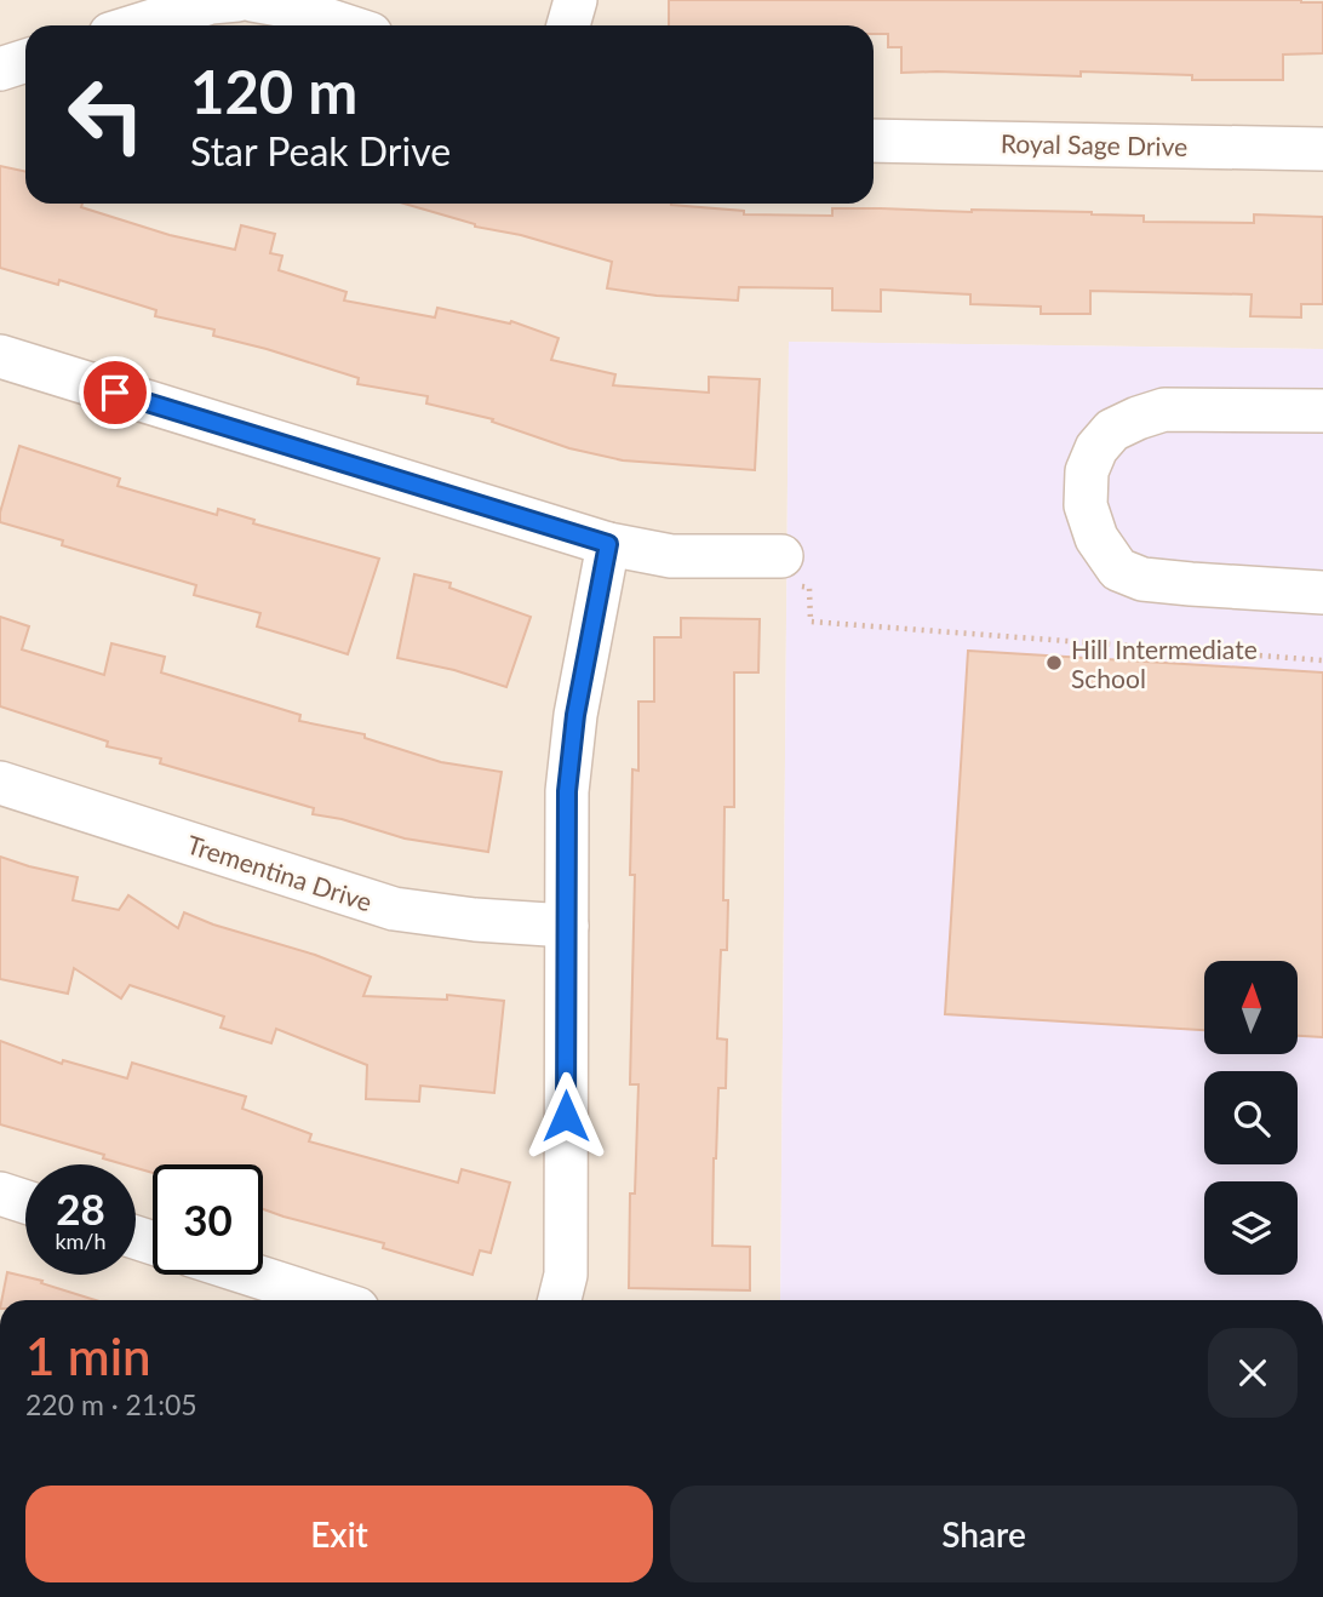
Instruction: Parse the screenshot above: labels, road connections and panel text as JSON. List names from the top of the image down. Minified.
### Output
{"streets":{"street":["Royal Sage Drive","Trementina Drive"]},"places":["Hill Intermediate School"],"north":"top","page":{"turn":["120 m","Star Peak Drive"],"speed":"28 km/h","limit":"30","heading":["1 min","220 m · 21:05"],"buttons":["Exit","Share"]}}
